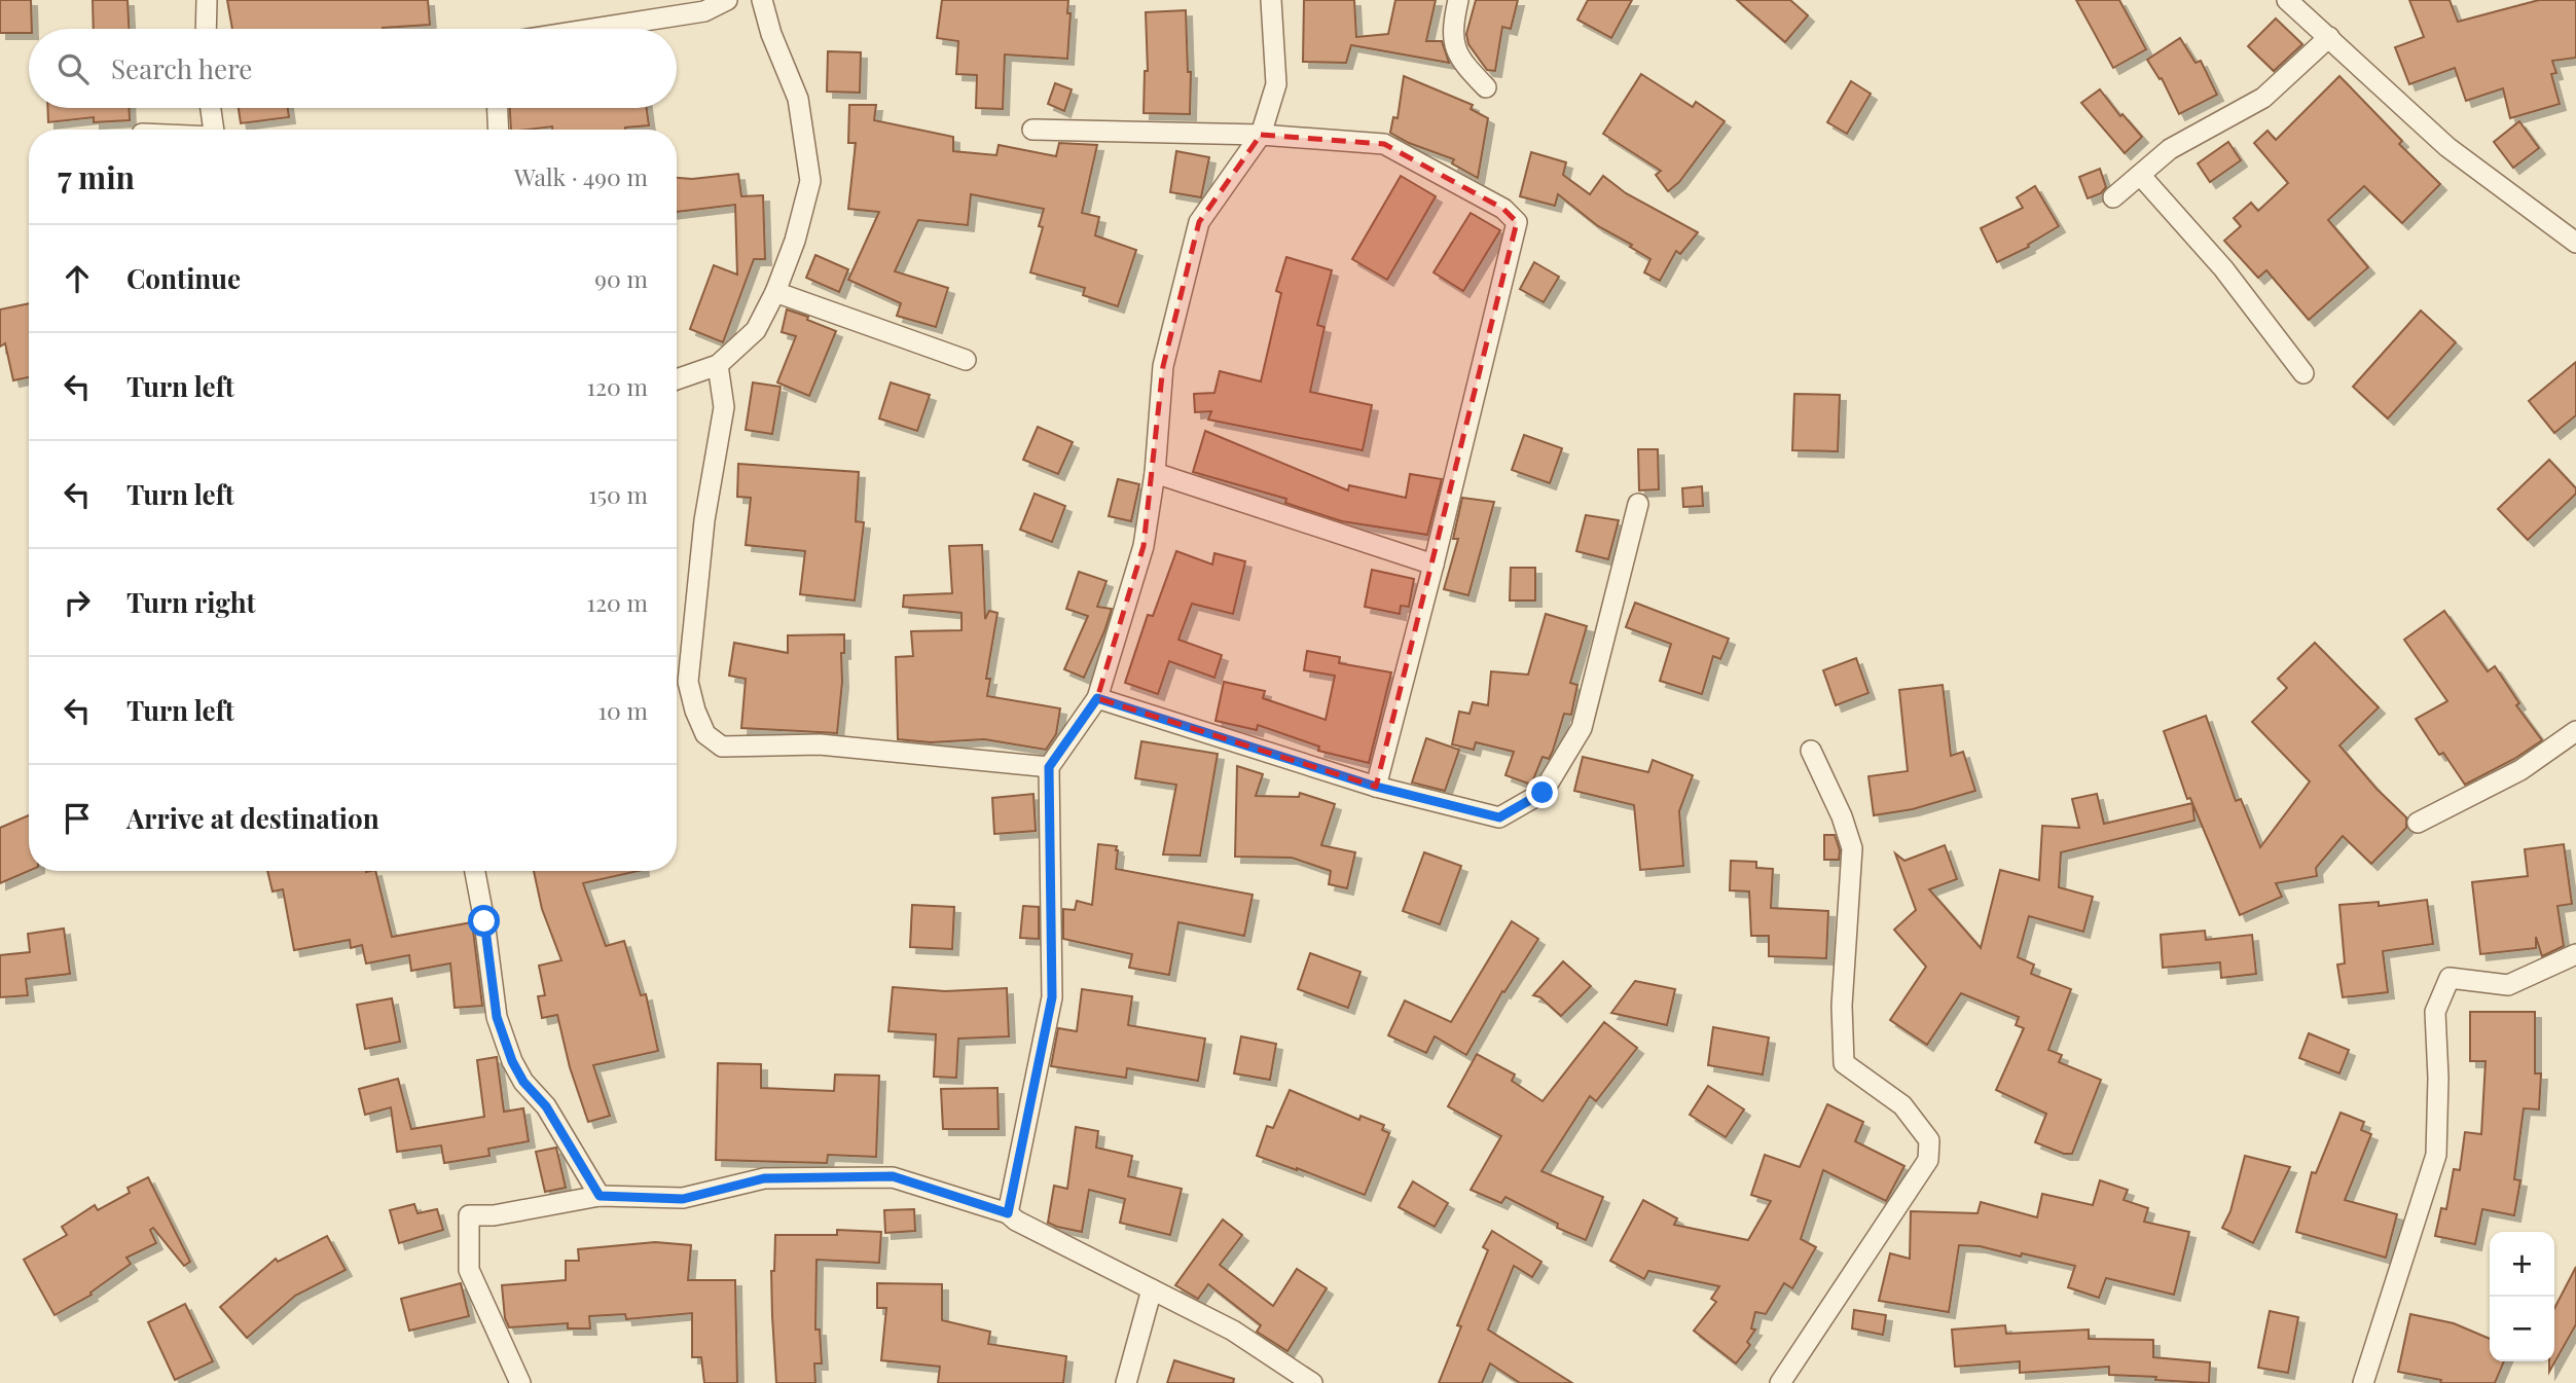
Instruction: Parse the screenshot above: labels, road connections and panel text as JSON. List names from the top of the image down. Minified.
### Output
{"page":{"search":"Search here","heading":["7 min","Walk · 490 m"],"list":[["Continue","90 m"],["Turn left","120 m"],["Turn left","150 m"],["Turn right","120 m"],["Turn left","10 m"],"Arrive at destination"],"map_buttons":["+","−"]}}
